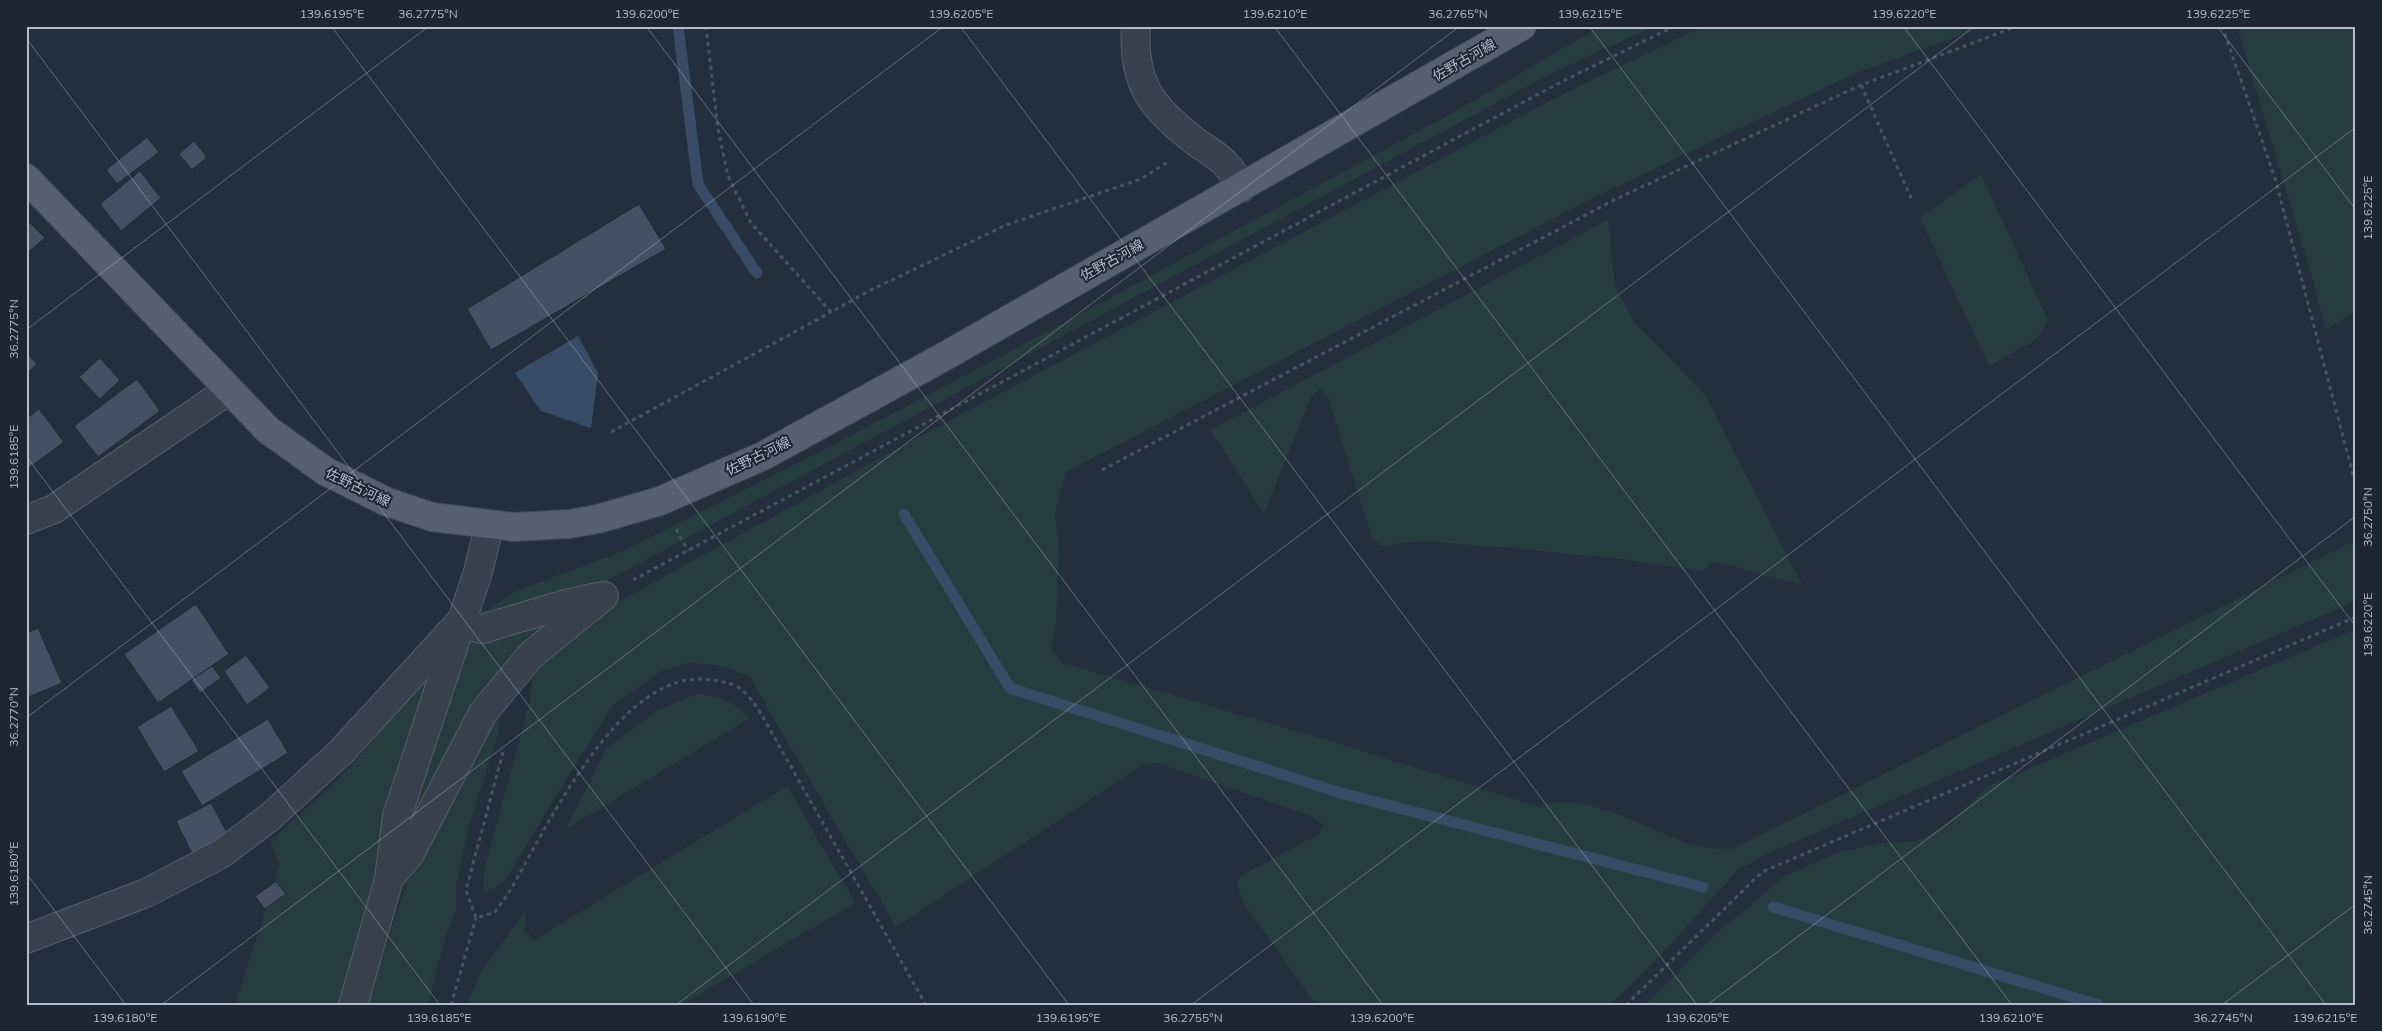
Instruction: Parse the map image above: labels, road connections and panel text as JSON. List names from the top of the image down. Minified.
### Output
{"streets":{"main road":["佐野古河線"]},"coordinates":["139.6195°E","36.2775°N","139.6200°E","139.6205°E","139.6210°E","36.2765°N","139.6215°E","139.6220°E","139.6225°E","139.6185°E","36.2750°N","36.2770°N","139.6180°E","36.2745°N","139.6190°E","36.2755°N"]}
